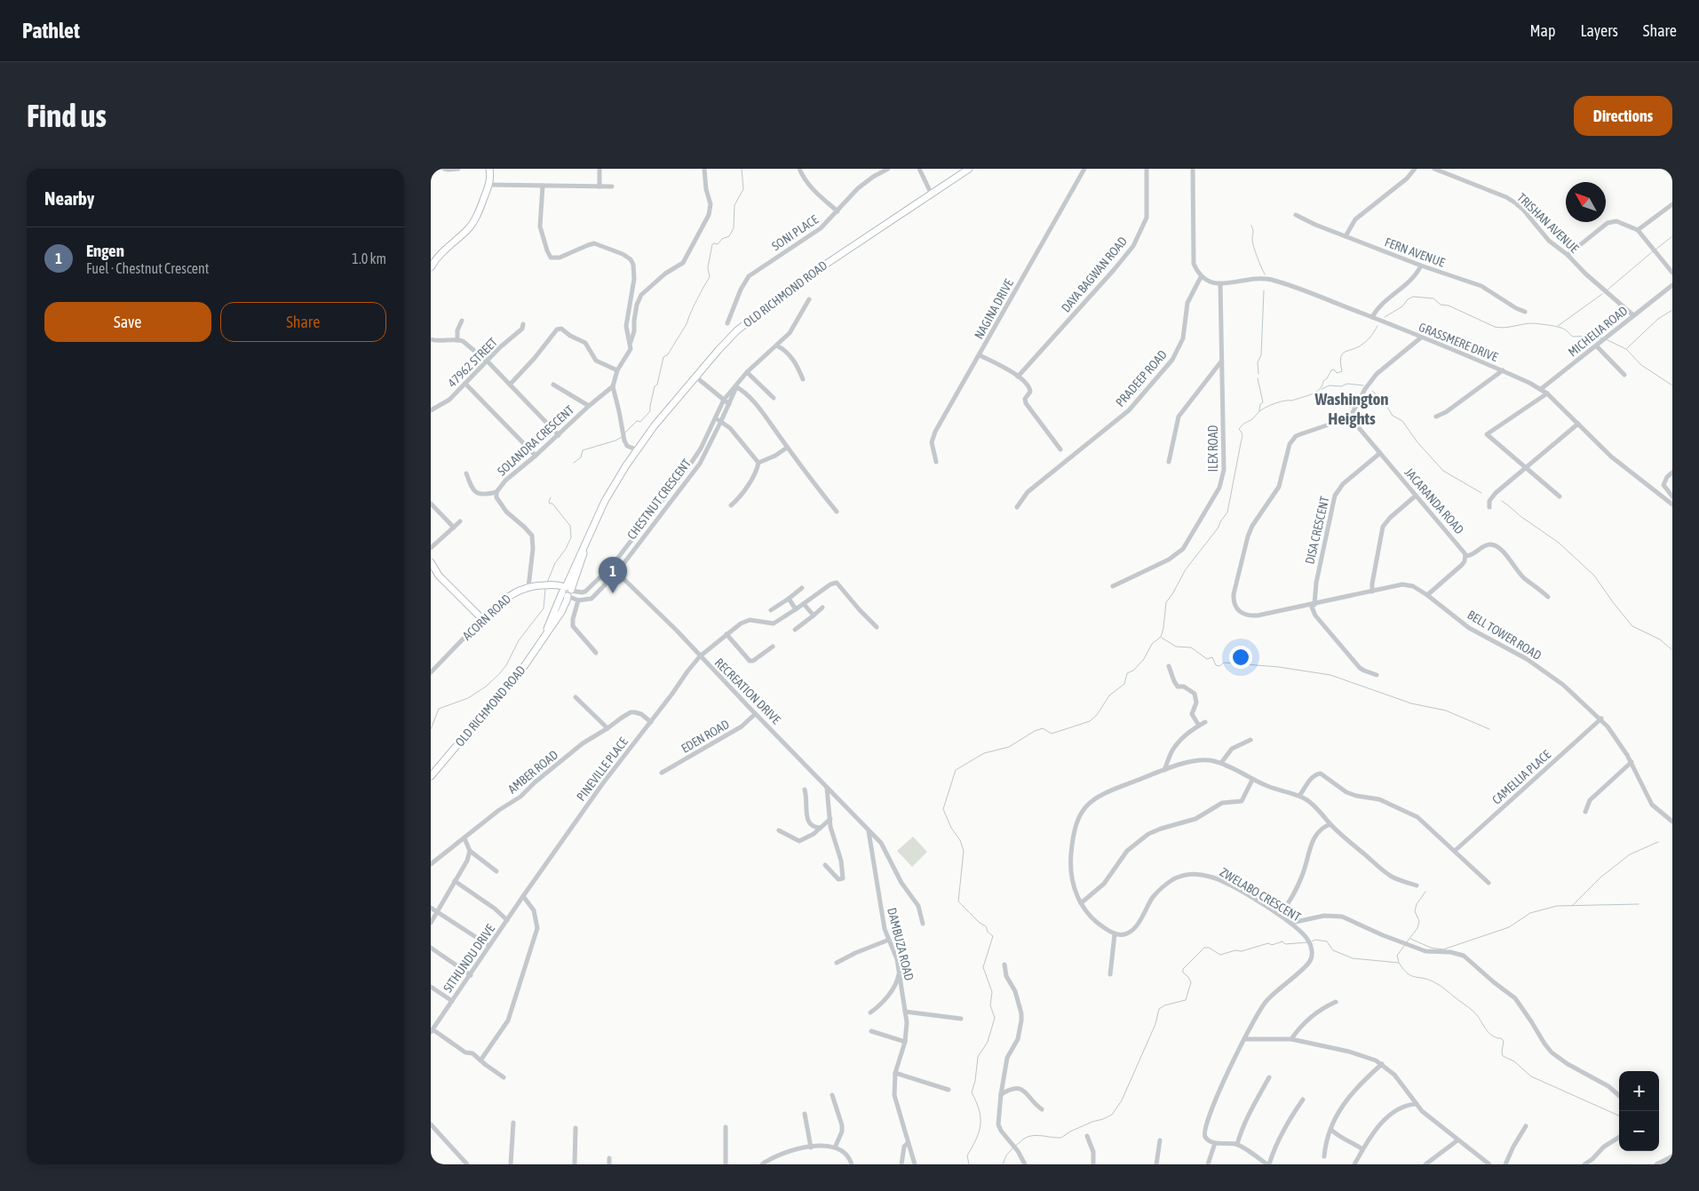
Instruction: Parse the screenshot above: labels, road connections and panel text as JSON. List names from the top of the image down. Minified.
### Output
{"streets":{"street":["TRISHAN AVENUE","SONI PLACE","FERN AVENUE","DAYA BAGWAN ROAD","OLD RICHMOND ROAD","NAGINA DRIVE","MICHELIA ROAD","GRASSMERE DRIVE","47962 STREET","PRADEEP ROAD","SOLANDRA CRESCENT","ILEX ROAD","CHESTNUT CRESCENT","JACARANDA ROAD","DISA CRESCENT","ACORN ROAD","BELL TOWER ROAD","RECREATION DRIVE","EDEN ROAD","PINEVILLE PLACE","AMBER ROAD","CAMELLIA PLACE","ZWELABO CRESCENT","DAMBUZA ROAD","SITHUNDU DRIVE"]},"crossings":[["TRISHAN AVENUE","MICHELIA ROAD"],["OLD RICHMOND ROAD","CHESTNUT CRESCENT"],["OLD RICHMOND ROAD","ACORN ROAD"],["MICHELIA ROAD","GRASSMERE DRIVE"],["GRASSMERE DRIVE","ILEX ROAD"],["SOLANDRA CRESCENT","ACORN ROAD"],["CHESTNUT CRESCENT","ACORN ROAD"],["CHESTNUT CRESCENT","RECREATION DRIVE"],["JACARANDA ROAD","DISA CRESCENT"],["JACARANDA ROAD","BELL TOWER ROAD"],["DISA CRESCENT","BELL TOWER ROAD"],["BELL TOWER ROAD","CAMELLIA PLACE"],["RECREATION DRIVE","EDEN ROAD"],["RECREATION DRIVE","PINEVILLE PLACE"],["RECREATION DRIVE","DAMBUZA ROAD"],["PINEVILLE PLACE","AMBER ROAD"],["PINEVILLE PLACE","SITHUNDU DRIVE"]],"districts":["Washington Heights"],"north":"top left","page":{"header":"Pathlet","nav":["Map","Layers","Share"],"buttons":["Directions",["Save","Share"]],"title":"Find us","heading":"Nearby","list":[{"mark":"1","name":"Engen","note":"Fuel · Chestnut Crescent","value":"1.0 km"}],"pins":"1","map_buttons":["+","−"]}}
